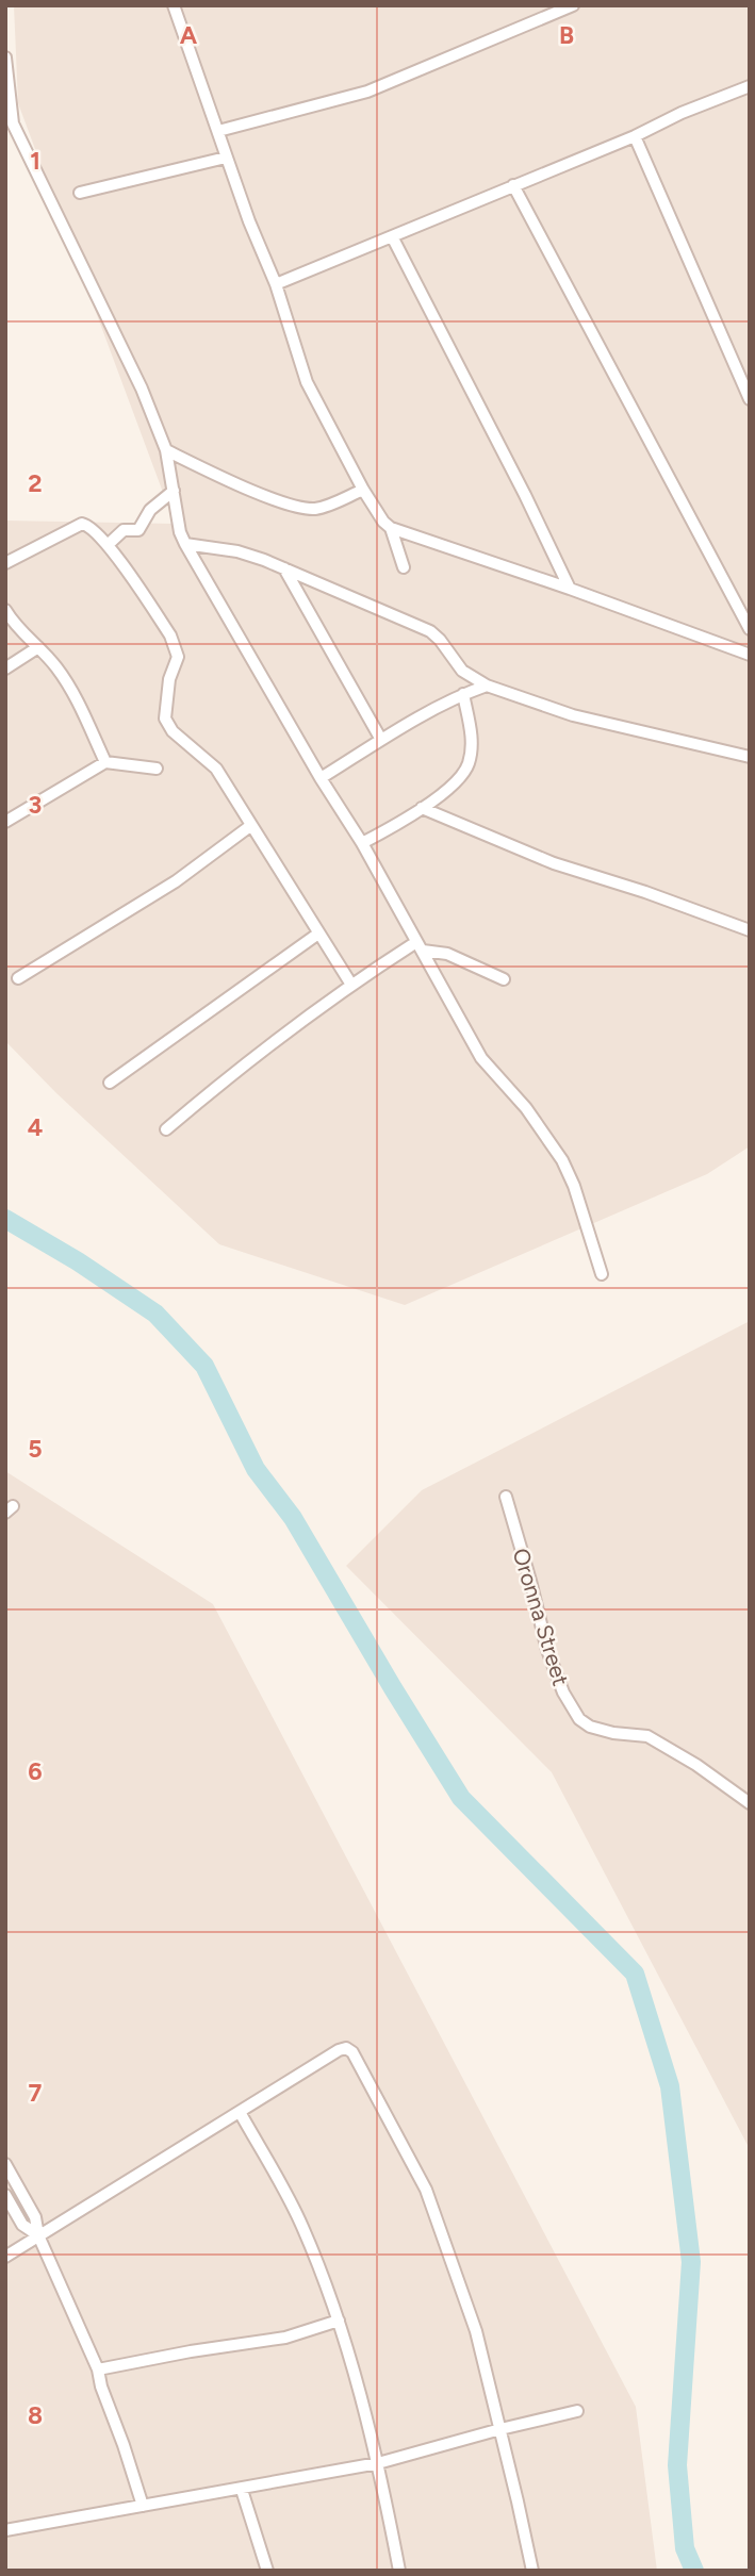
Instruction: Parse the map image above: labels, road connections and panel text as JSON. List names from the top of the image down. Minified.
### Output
{"streets":{"street":["Oronna Street"]},"grid":{"columns":["A","B"],"rows":["1","2","3","4","5","6","7","8"]}}
